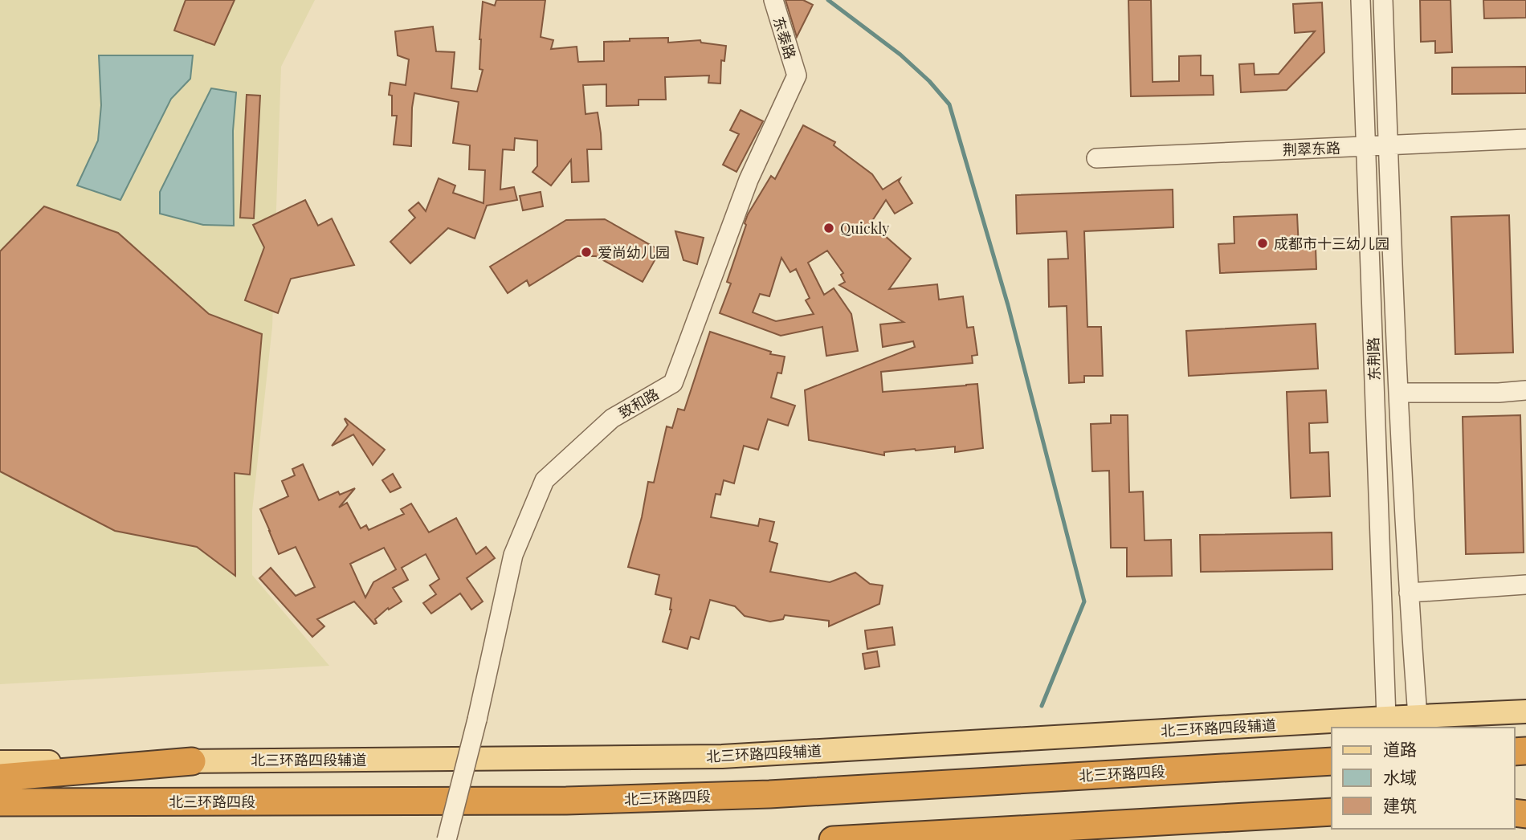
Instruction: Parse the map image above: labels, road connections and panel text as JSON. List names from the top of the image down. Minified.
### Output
{"streets":{"highway":["北三环路四段"],"main road":["北三环路四段辅道"],"street":["东泰路","荆翠东路","东荆路","致和路"]},"crossings":[["东泰路","致和路"],["荆翠东路","东荆路"],["东荆路","北三环路四段辅道"]],"places":["Quickly","成都市十三幼儿园","爱尚幼儿园"],"legend":["道路","水域","建筑"]}
